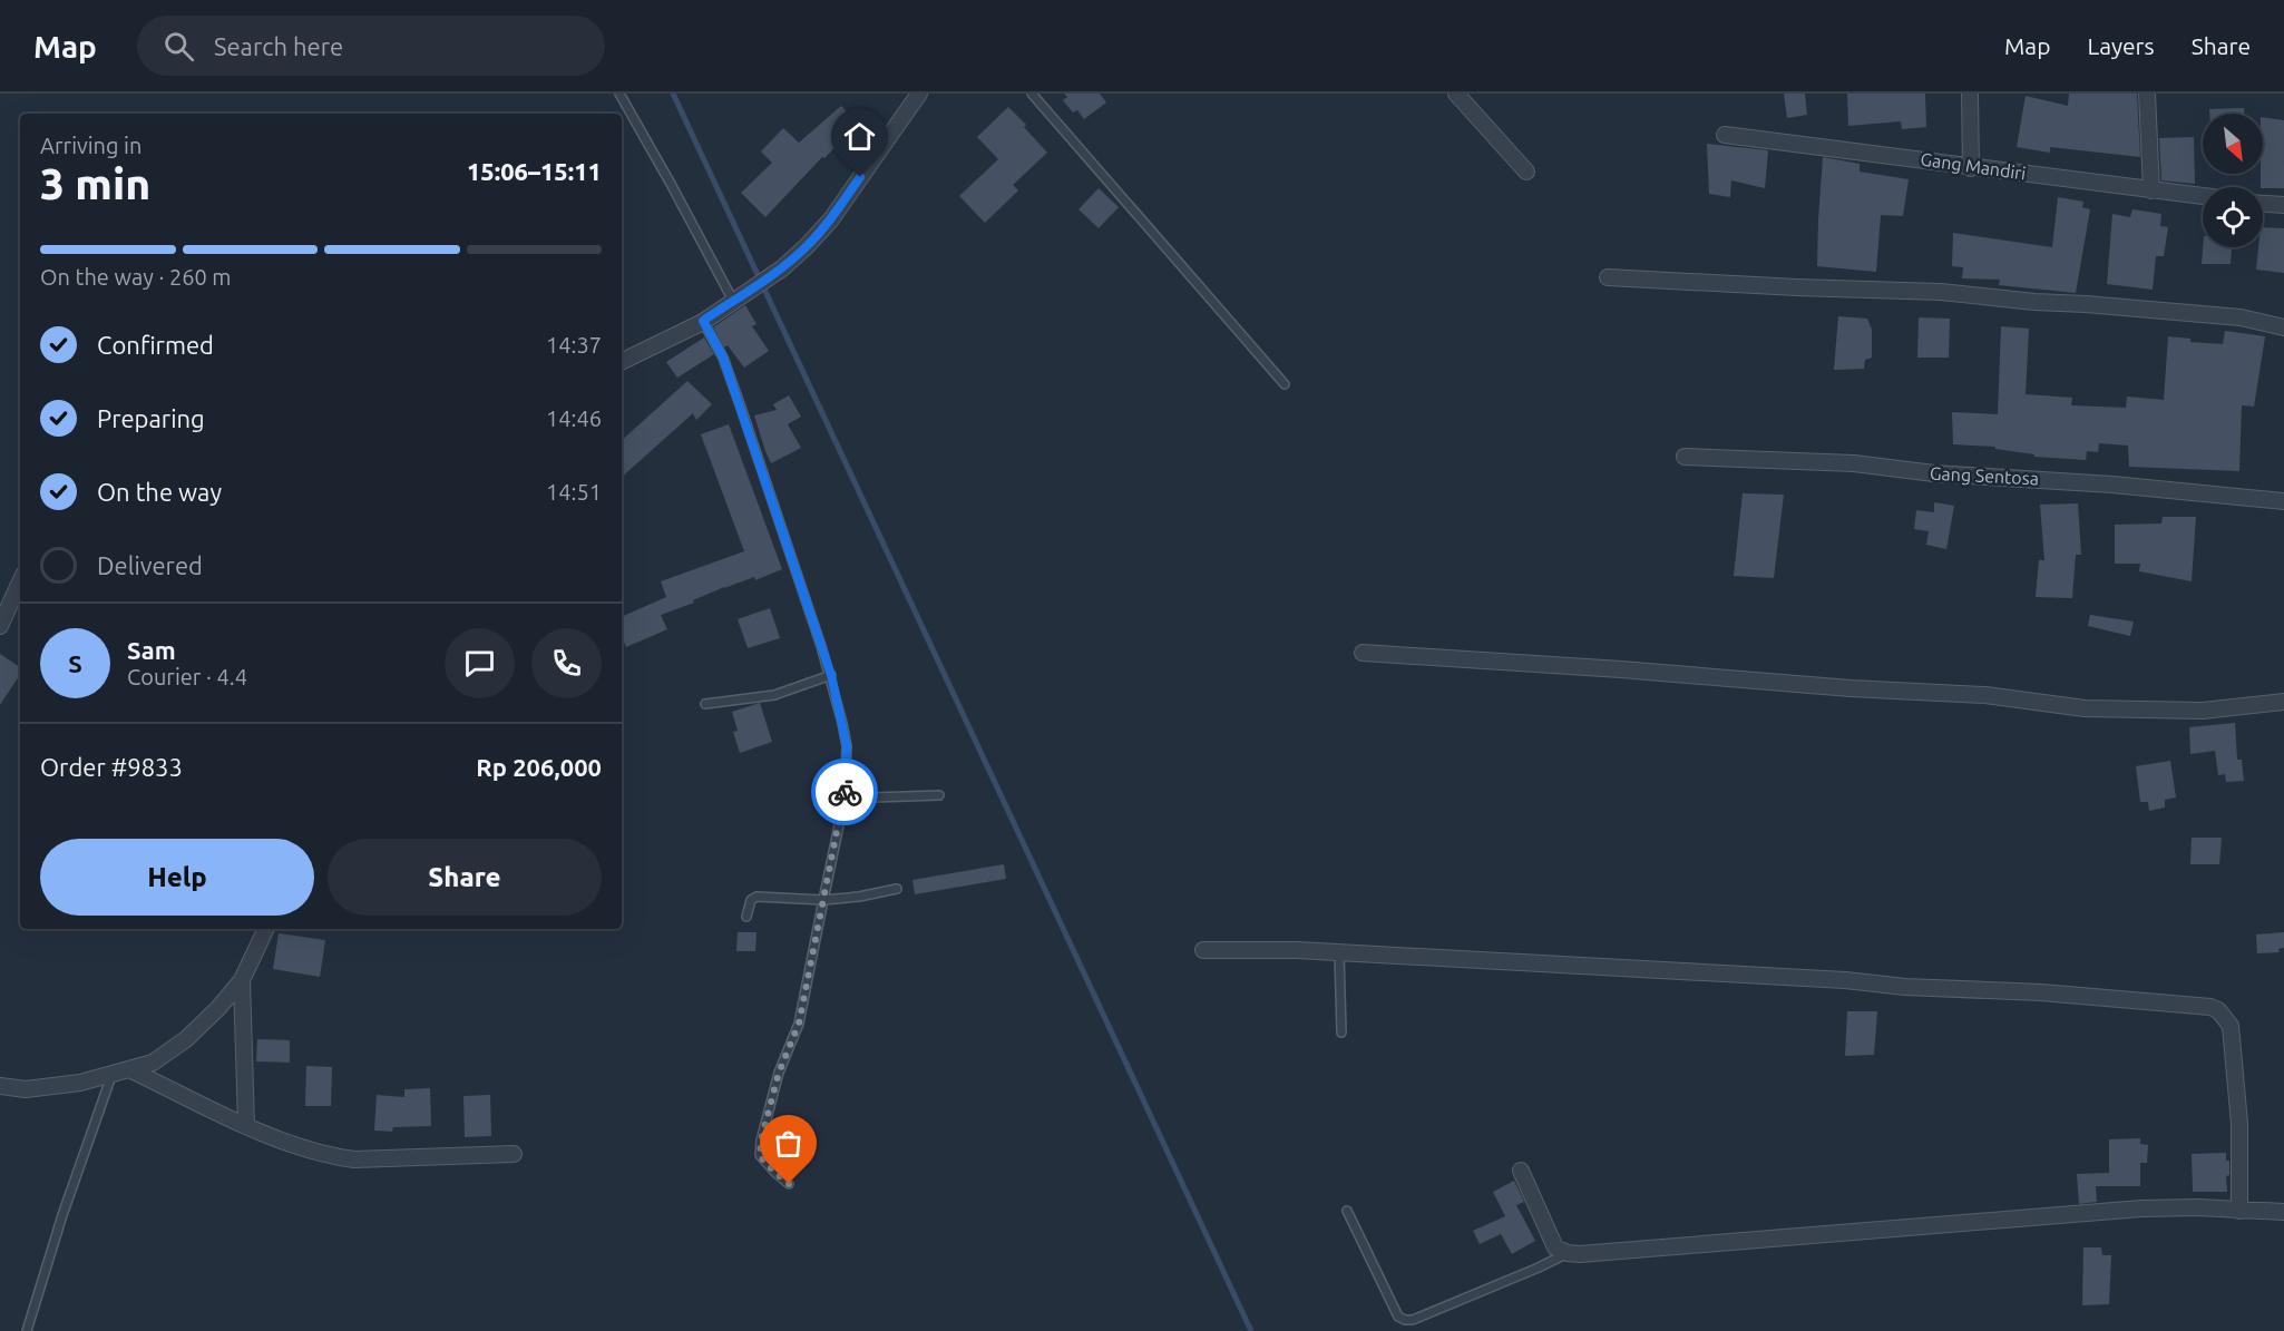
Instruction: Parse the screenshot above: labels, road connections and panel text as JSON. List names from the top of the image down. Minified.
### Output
{"streets":{"street":["Gang Mandiri","Gang Sentosa"]},"north":"bottom right","page":{"header":"Map","search":"Search here","nav":["Map","Layers","Share"],"heading":["3 min","Arriving in","15:06–15:11"],"panel":["Sam","Courier · 4.4","Order #9833","Rp 206,000"],"bar":"On the way · 260 m","list":[["Confirmed","14:37"],["Preparing","14:46"],["On the way","14:51"],"Delivered"],"round":"S","buttons":["Help","Share"]}}
